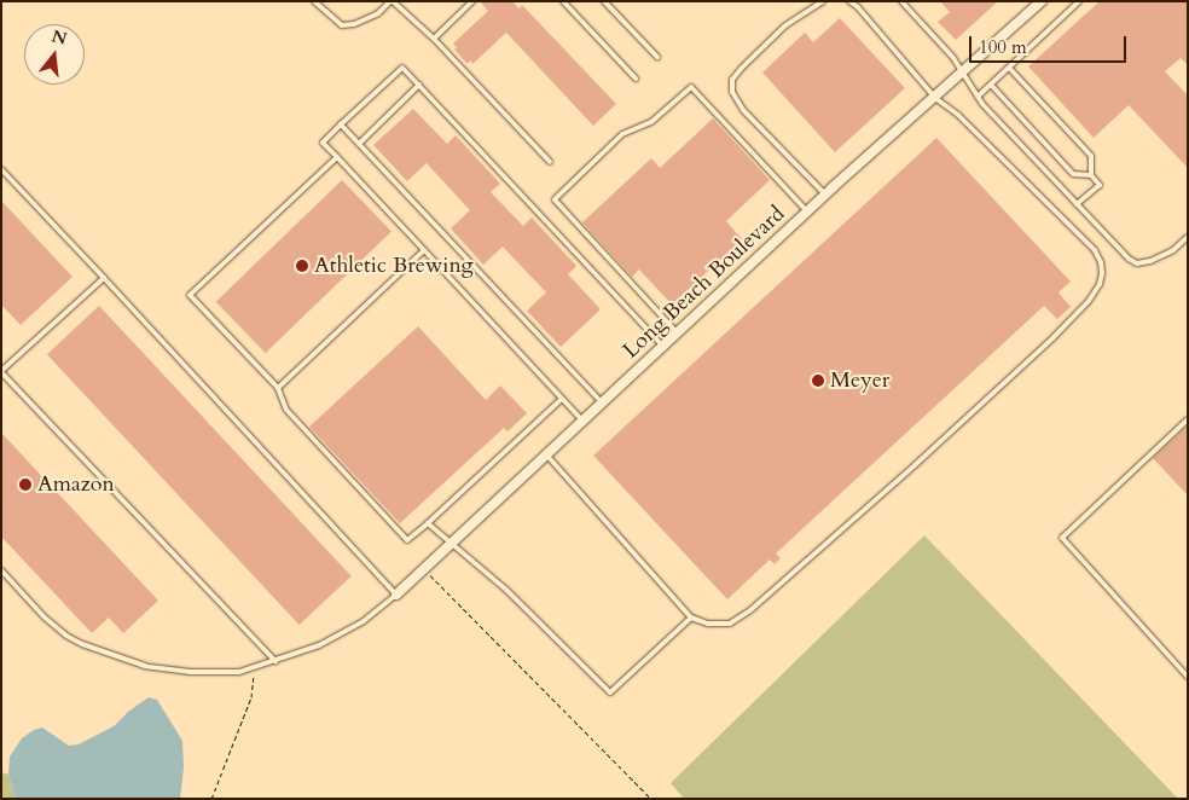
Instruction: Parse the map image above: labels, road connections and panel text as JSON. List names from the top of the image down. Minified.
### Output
{"streets":{"street":["Long Beach Boulevard"]},"places":["Athletic Brewing","Meyer","Amazon"],"scale_bar":"100 m","north":"top"}
